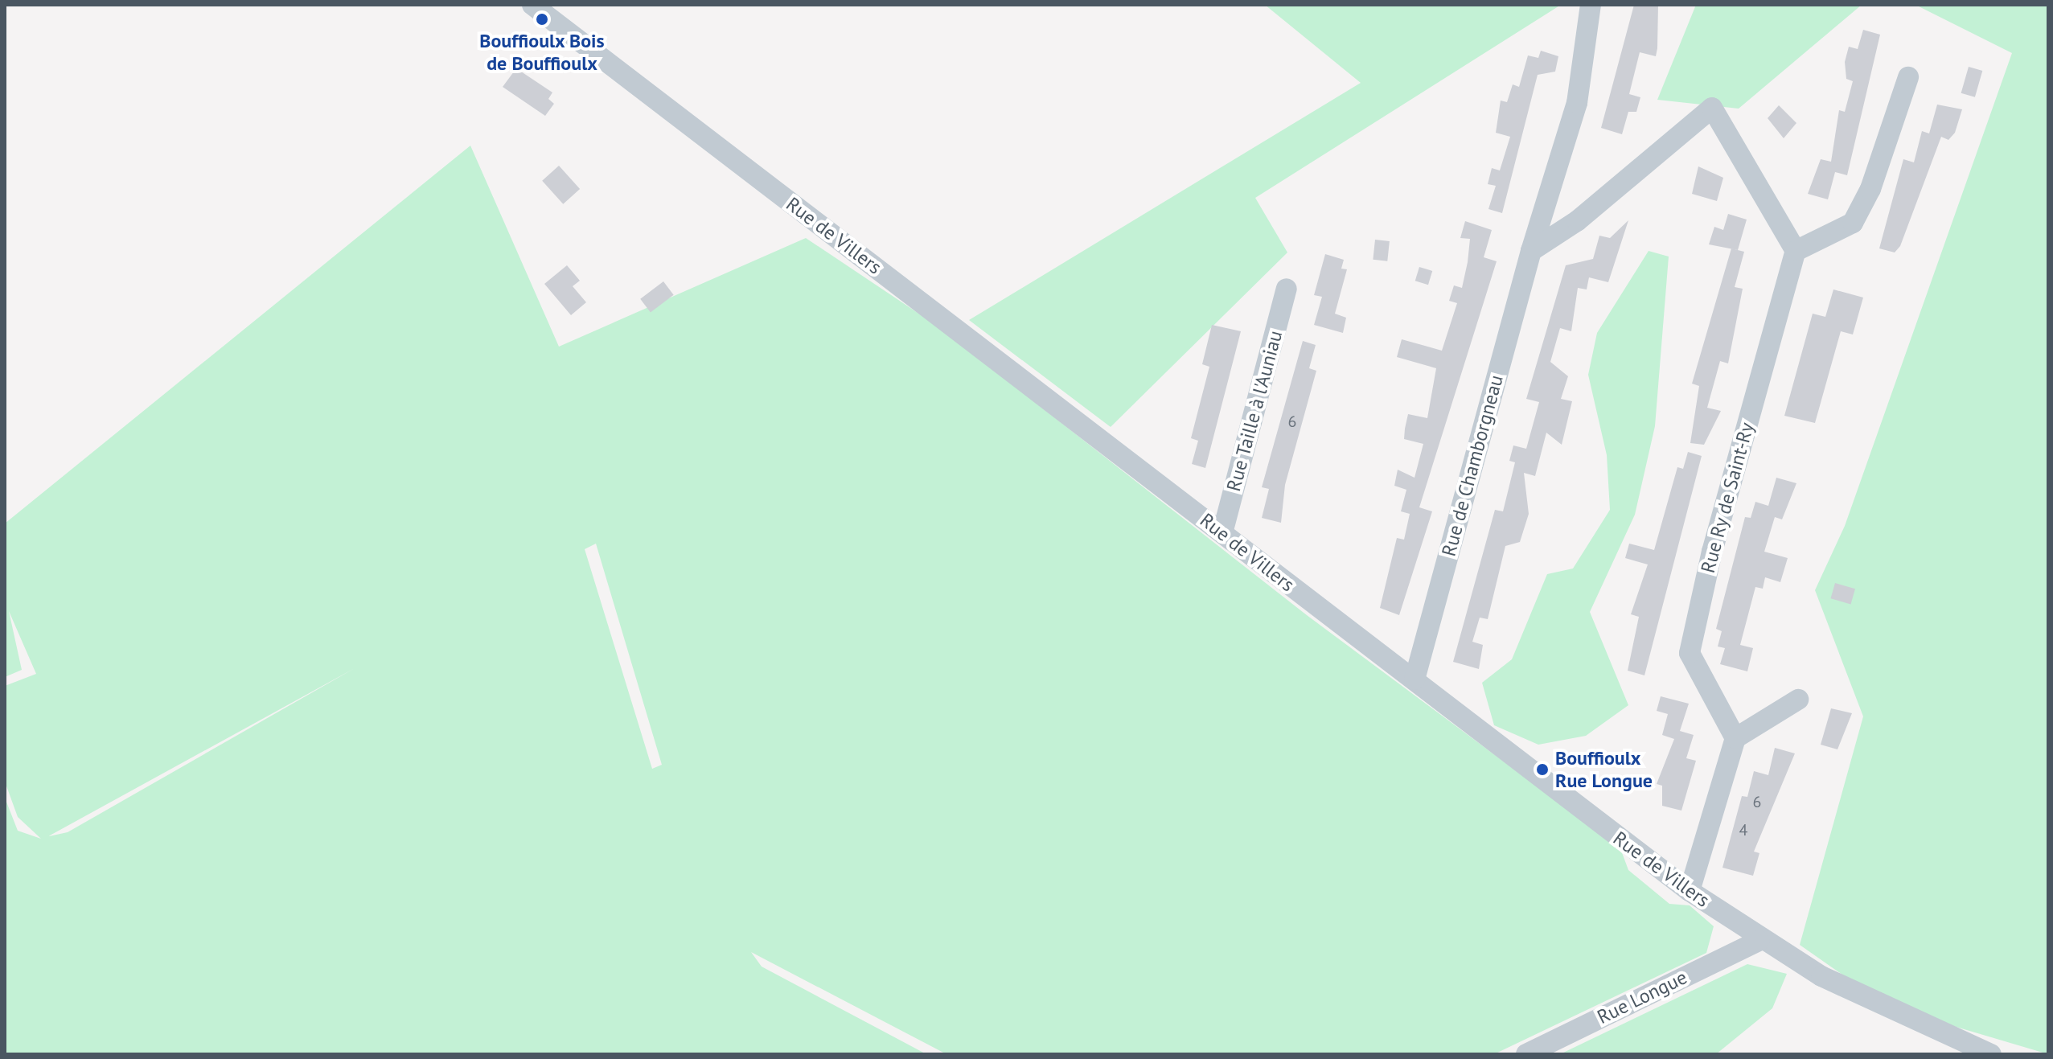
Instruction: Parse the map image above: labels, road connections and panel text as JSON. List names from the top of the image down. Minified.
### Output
{"streets":{"street":["Rue de Villers","Rue Taille à l'Auniau","Rue de Chamborgneau","Rue Ry de Saint-Ry","Rue Longue"]},"crossings":[["Rue de Villers","Rue Taille à l'Auniau"],["Rue de Villers","Rue de Chamborgneau"],["Rue de Villers","Rue Longue"]],"places":["Bouffioulx Bois de Bouffioulx","Bouffioulx Rue Longue"],"house_numbers":["6","6","4"]}
